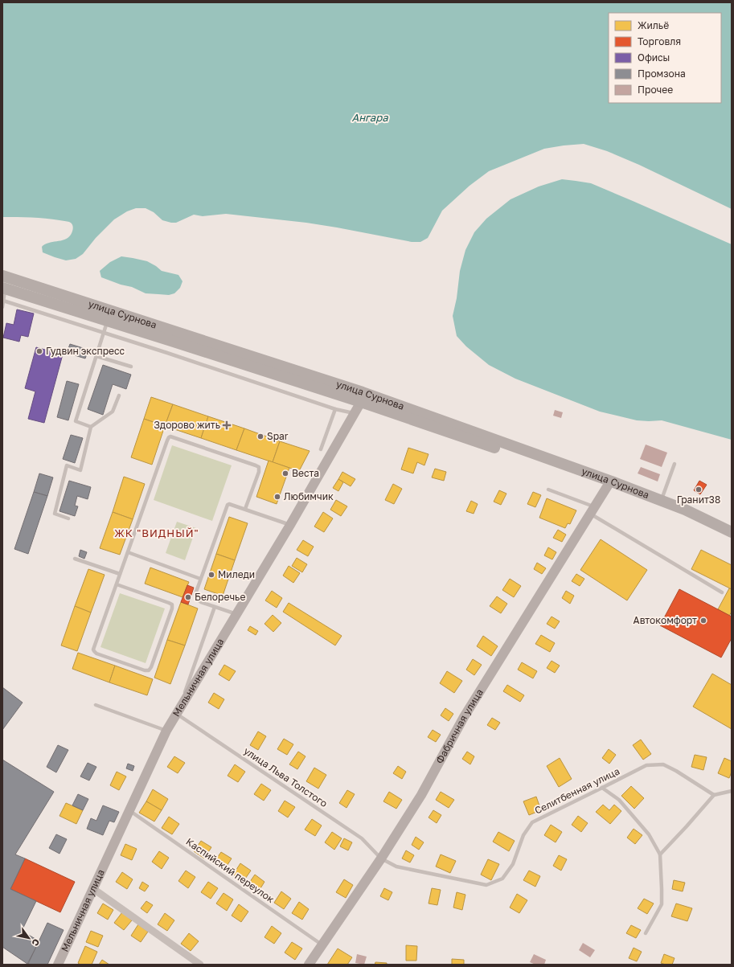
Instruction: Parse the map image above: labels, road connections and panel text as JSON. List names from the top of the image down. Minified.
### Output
{"streets":{"main road":["улица Сурнова"],"street":["Мельничная улица","Фабричная улица"],"lane":["улица Льва Толстого","Селитбенная улица","Каспийский переулок"]},"crossings":[["улица Сурнова","Мельничная улица"],["улица Сурнова","Фабричная улица"],["Мельничная улица","улица Льва Толстого"],["Мельничная улица","Каспийский переулок"],["Фабричная улица","улица Льва Толстого"],["Фабричная улица","Селитбенная улица"],["Фабричная улица","Каспийский переулок"],["улица Льва Толстого","Селитбенная улица"]],"districts":["ЖК \"ВИДНЫЙ\""],"water":["Ангара"],"places":{"other":["Гудвин экспресс","Spar","Веста","Гранит38","Любимчик","Миледи","Белоречье","Автокомфорт"],"health":["Здорово жить"]},"legend":["Жильё","Торговля","Офисы","Промзона","Прочее"],"north":"bottom right"}
